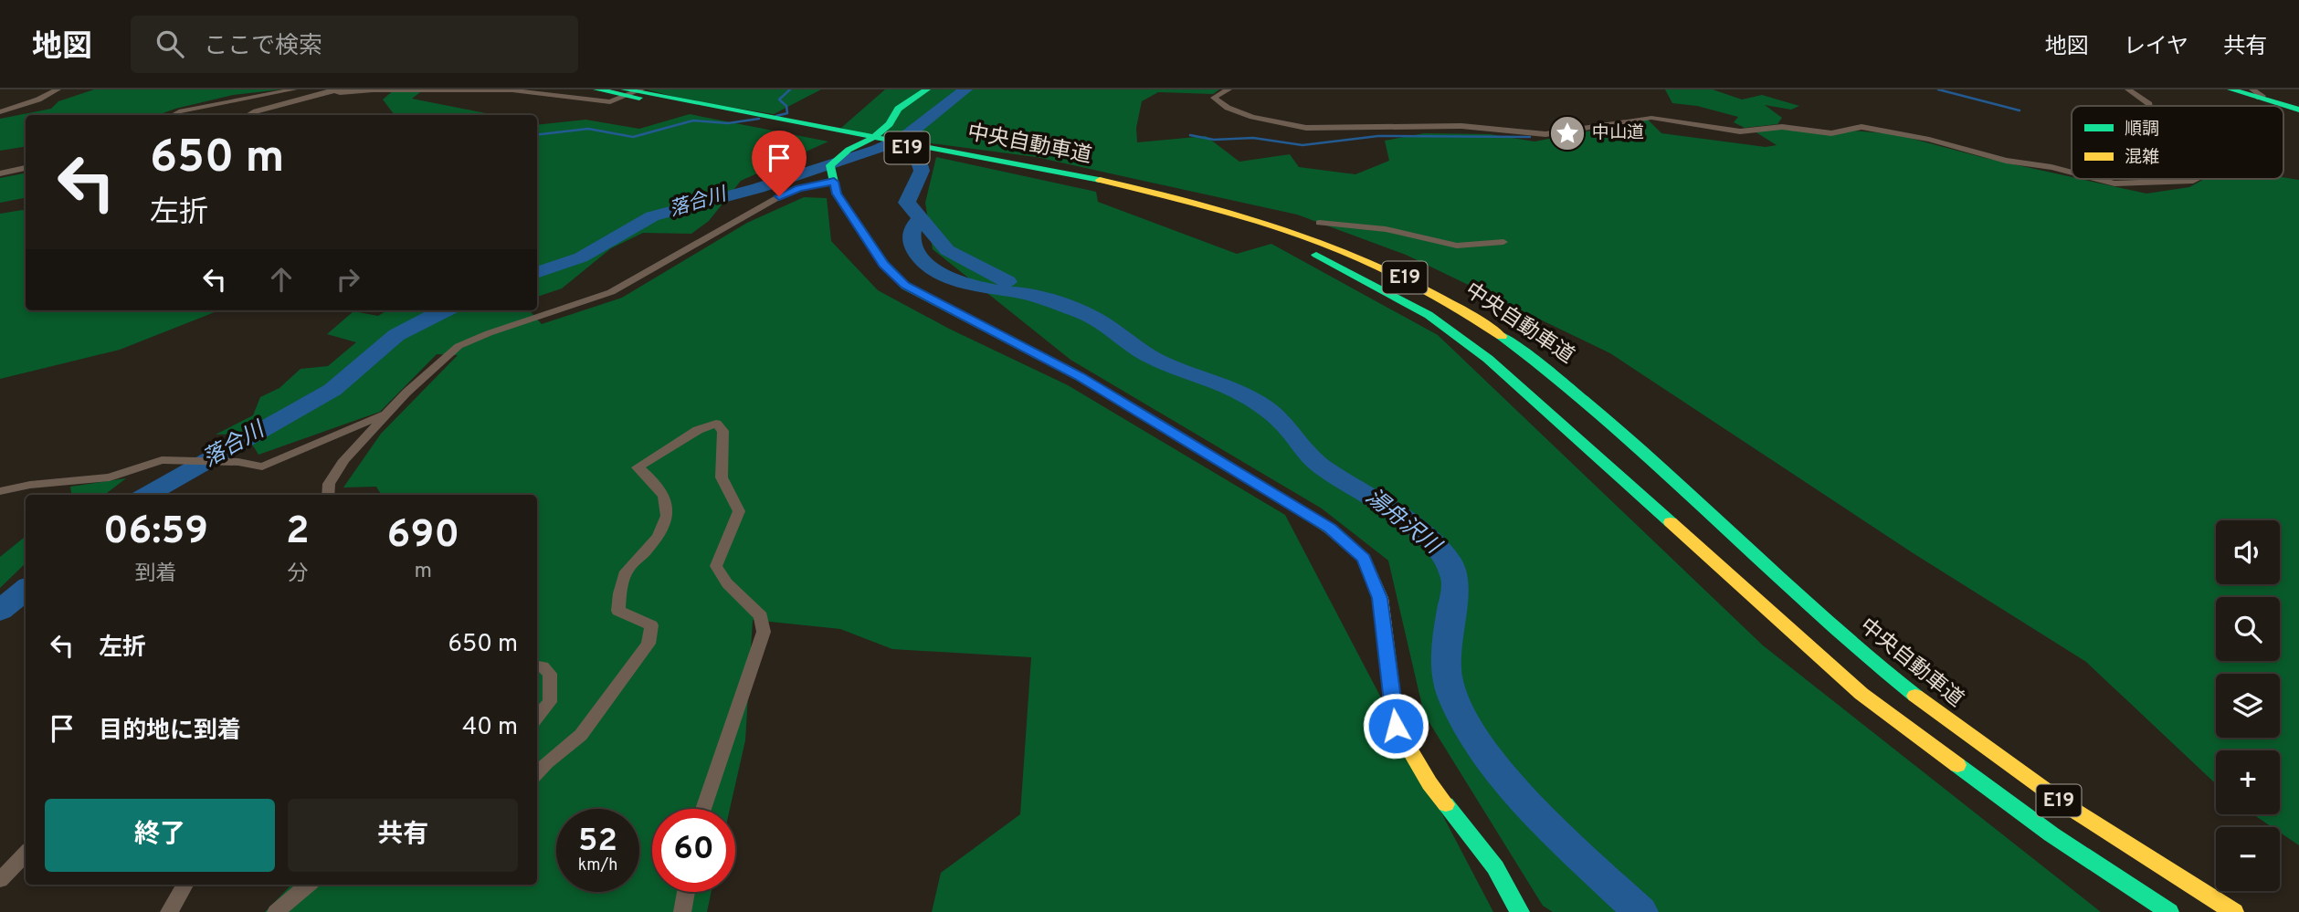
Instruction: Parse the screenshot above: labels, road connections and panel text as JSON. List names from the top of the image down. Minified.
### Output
{"streets":{"main road":["中央自動車道","E19"]},"water":["落合川","湯舟沢川"],"places":{"place":["中山道"]},"legend":["順調","混雑"],"page":{"header":"地図","search":"ここで検索","nav":["地図","レイヤ","共有"],"turn":["650 m","左折"],"eta":["06:59","到着","2","分","690","m"],"map_buttons":["+","−"],"list":[{"name":"左折","value":"650 m"},{"name":"目的地に到着","value":"40 m"}],"buttons":["終了","共有"],"speed":"52 km/h","limit":"60"}}
